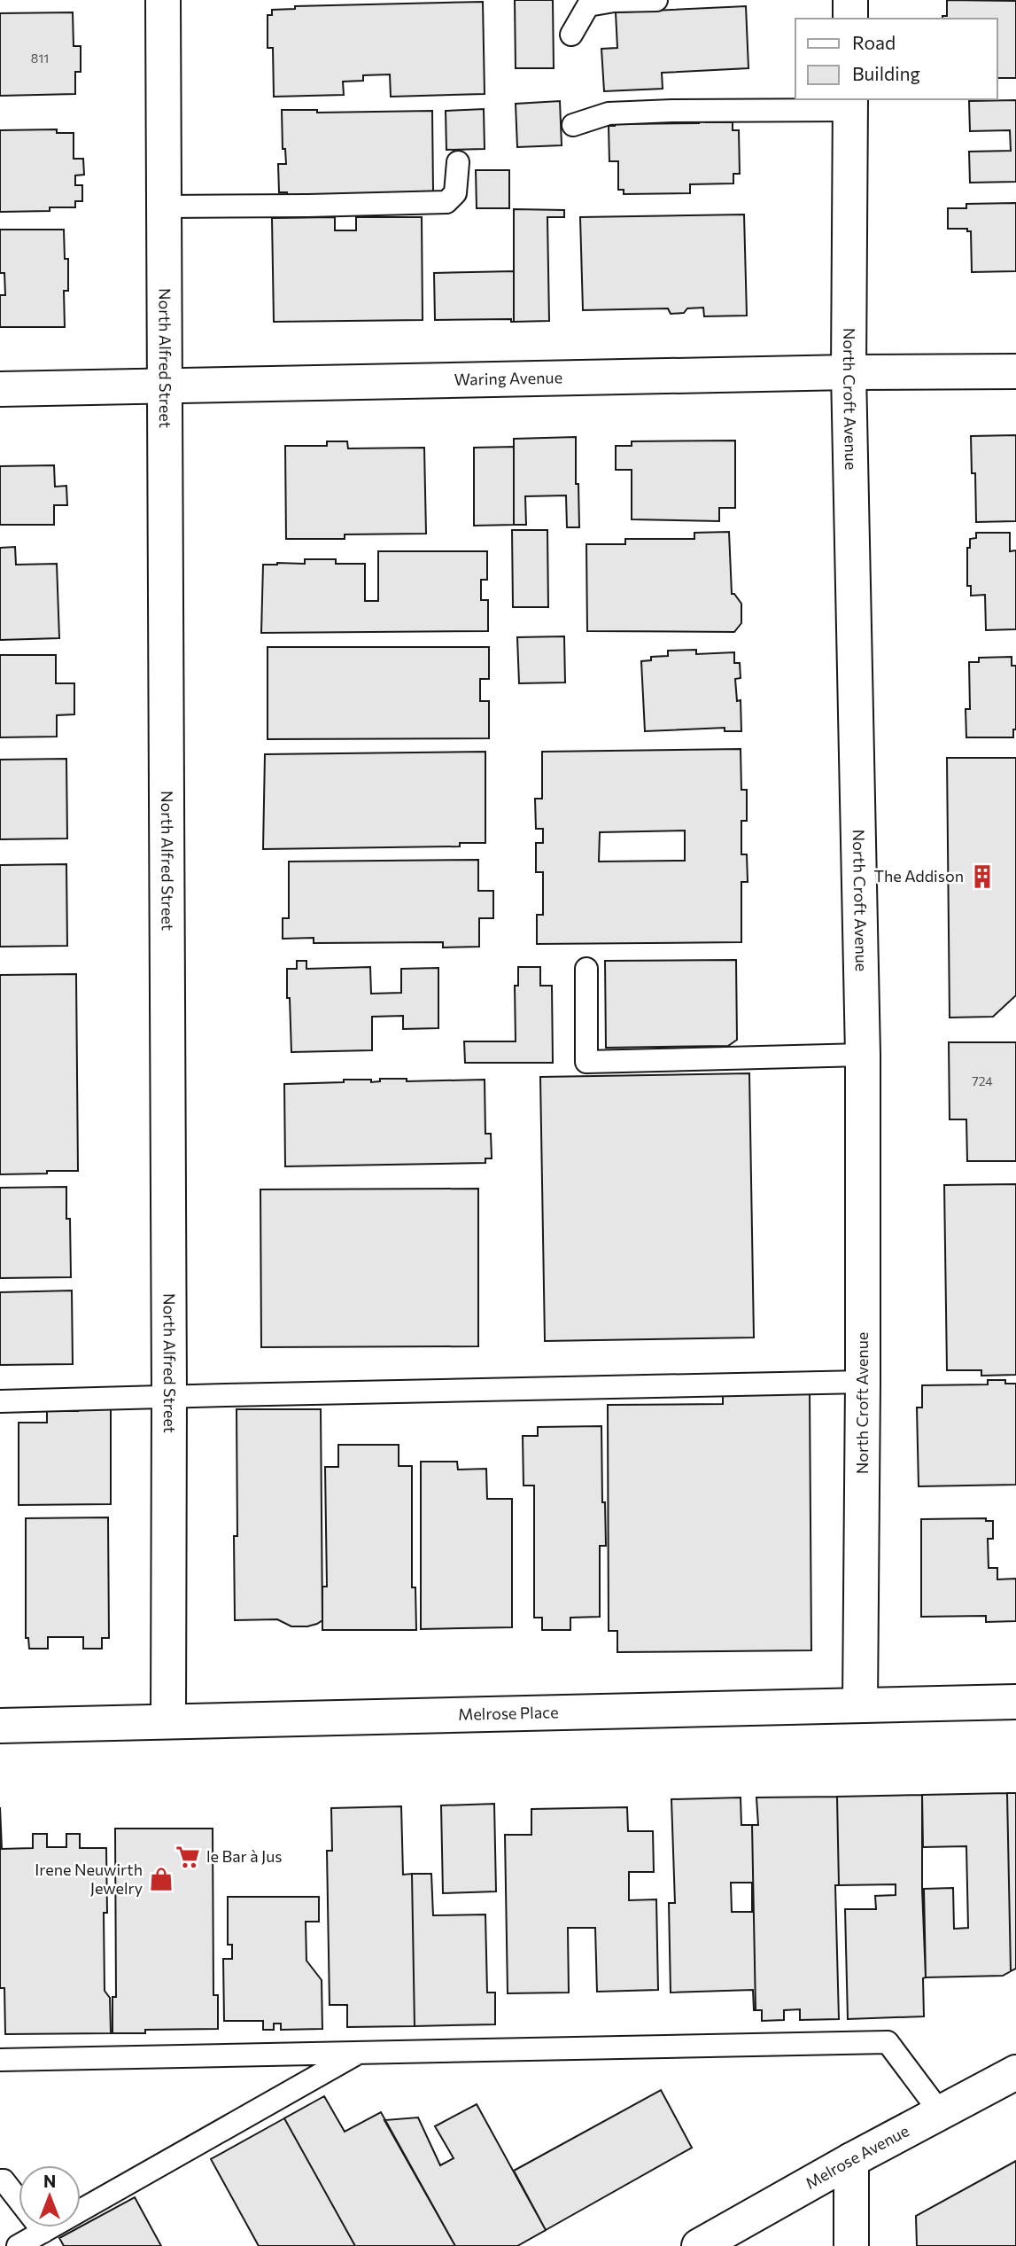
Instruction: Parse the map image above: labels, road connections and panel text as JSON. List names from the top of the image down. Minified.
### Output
{"streets":{"street":["North Alfred Street","Waring Avenue","North Croft Avenue","Melrose Place","Melrose Avenue"]},"crossings":[["North Alfred Street","Waring Avenue"],["North Alfred Street","Melrose Place"],["Waring Avenue","North Croft Avenue"],["North Croft Avenue","Melrose Place"]],"places":{"building":["The Addison"],"supermarket":["le Bar à Jus"],"shop":["Irene Neuwirth Jewelry"]},"house_numbers":["811","724"],"legend":["Road","Building"],"north":"top"}
